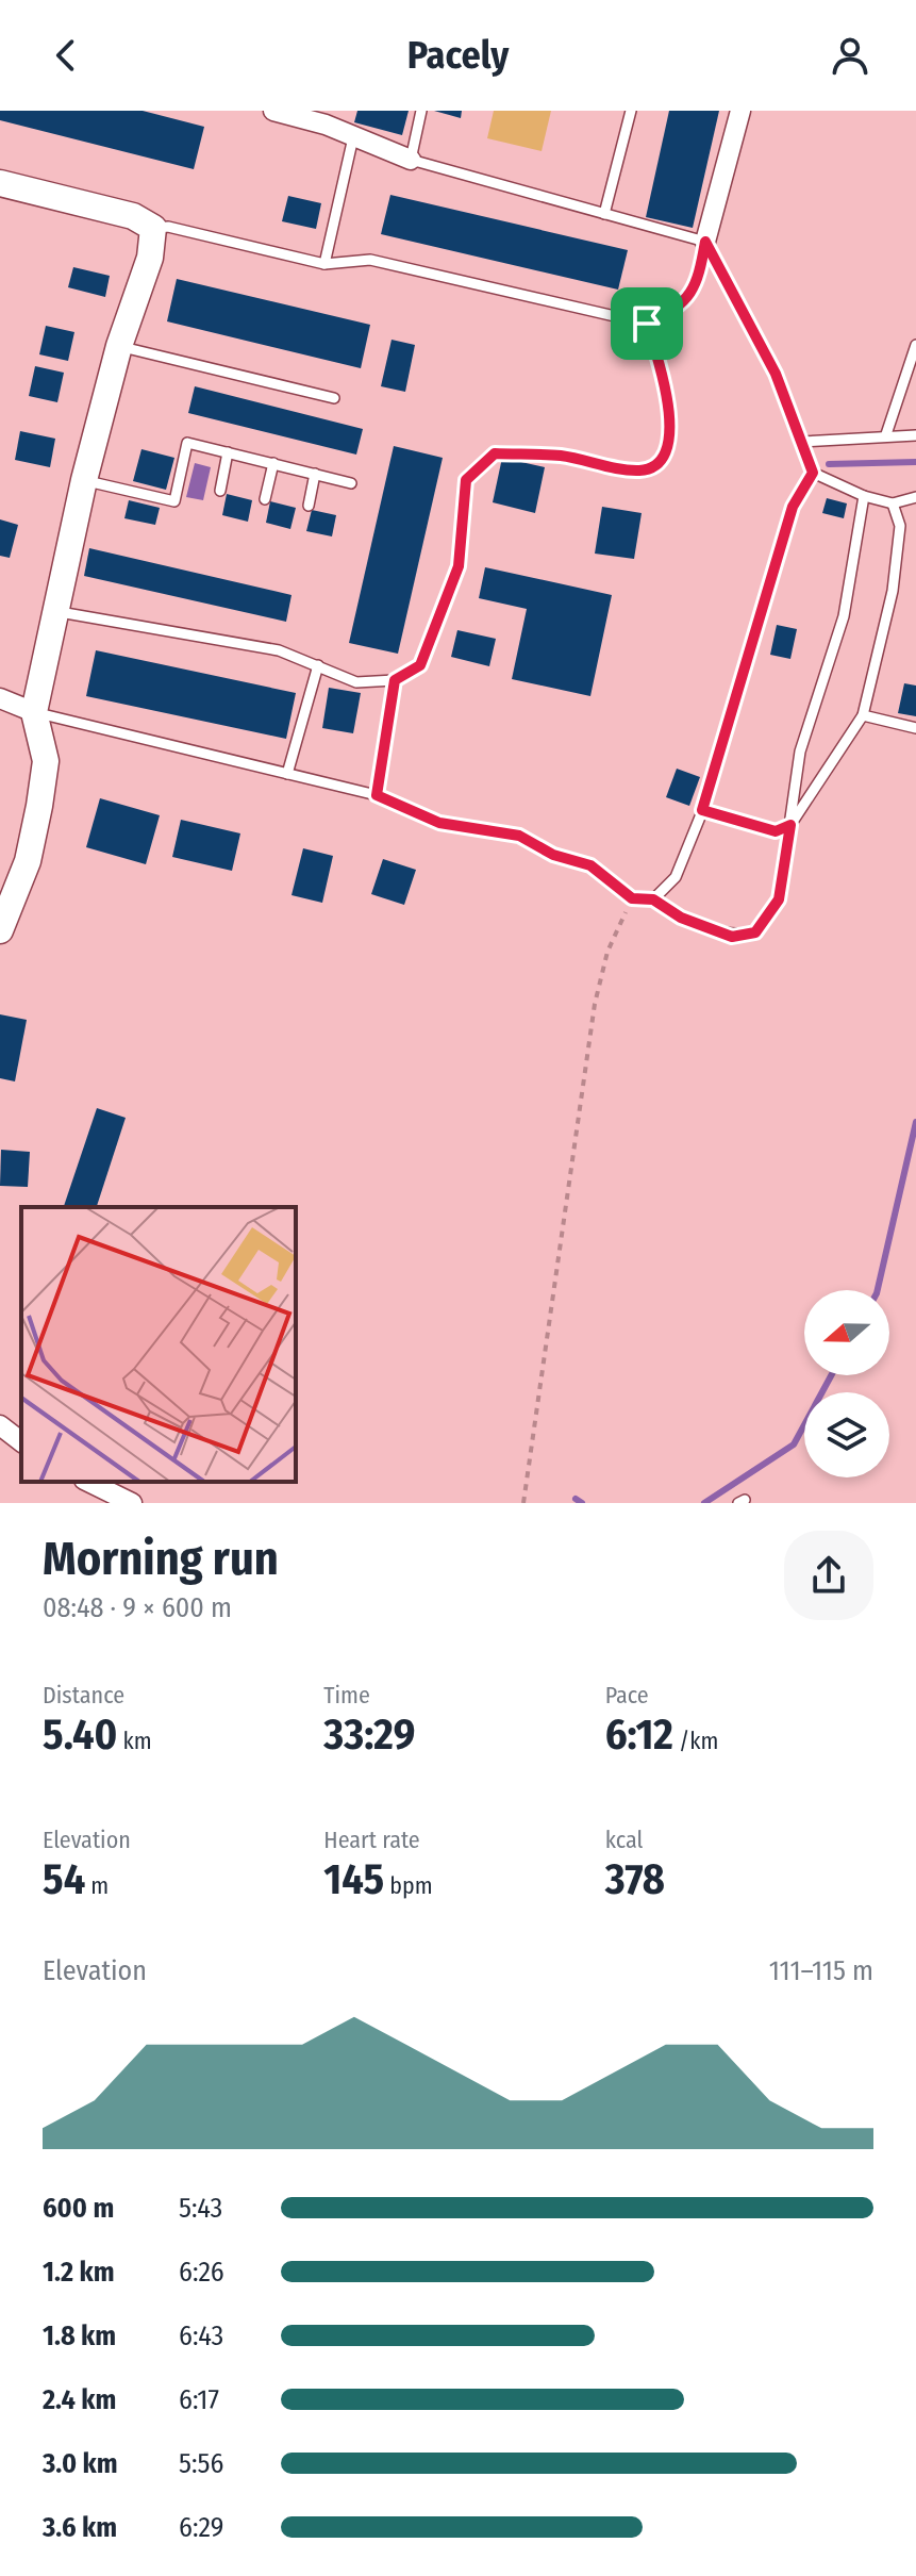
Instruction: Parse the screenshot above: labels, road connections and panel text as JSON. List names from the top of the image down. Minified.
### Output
{"north":"left","page":{"header":"Pacely","heading":["Morning run","08:48 · 9 × 600 m"],"stats":[["Distance","5.40 km"],["Time","33:29"],["Pace","6:12 /km"],["Elevation","54 m"],["Heart rate","145 bpm"],["kcal","378"]],"chart":["Elevation","111–115 m"],"list":[{"name":"600 m","note":"5:43"},{"name":"1.2 km","note":"6:26"},{"name":"1.8 km","note":"6:43"},{"name":"2.4 km","note":"6:17"},{"name":"3.0 km","note":"5:56"},{"name":"3.6 km","note":"6:29"}]}}
